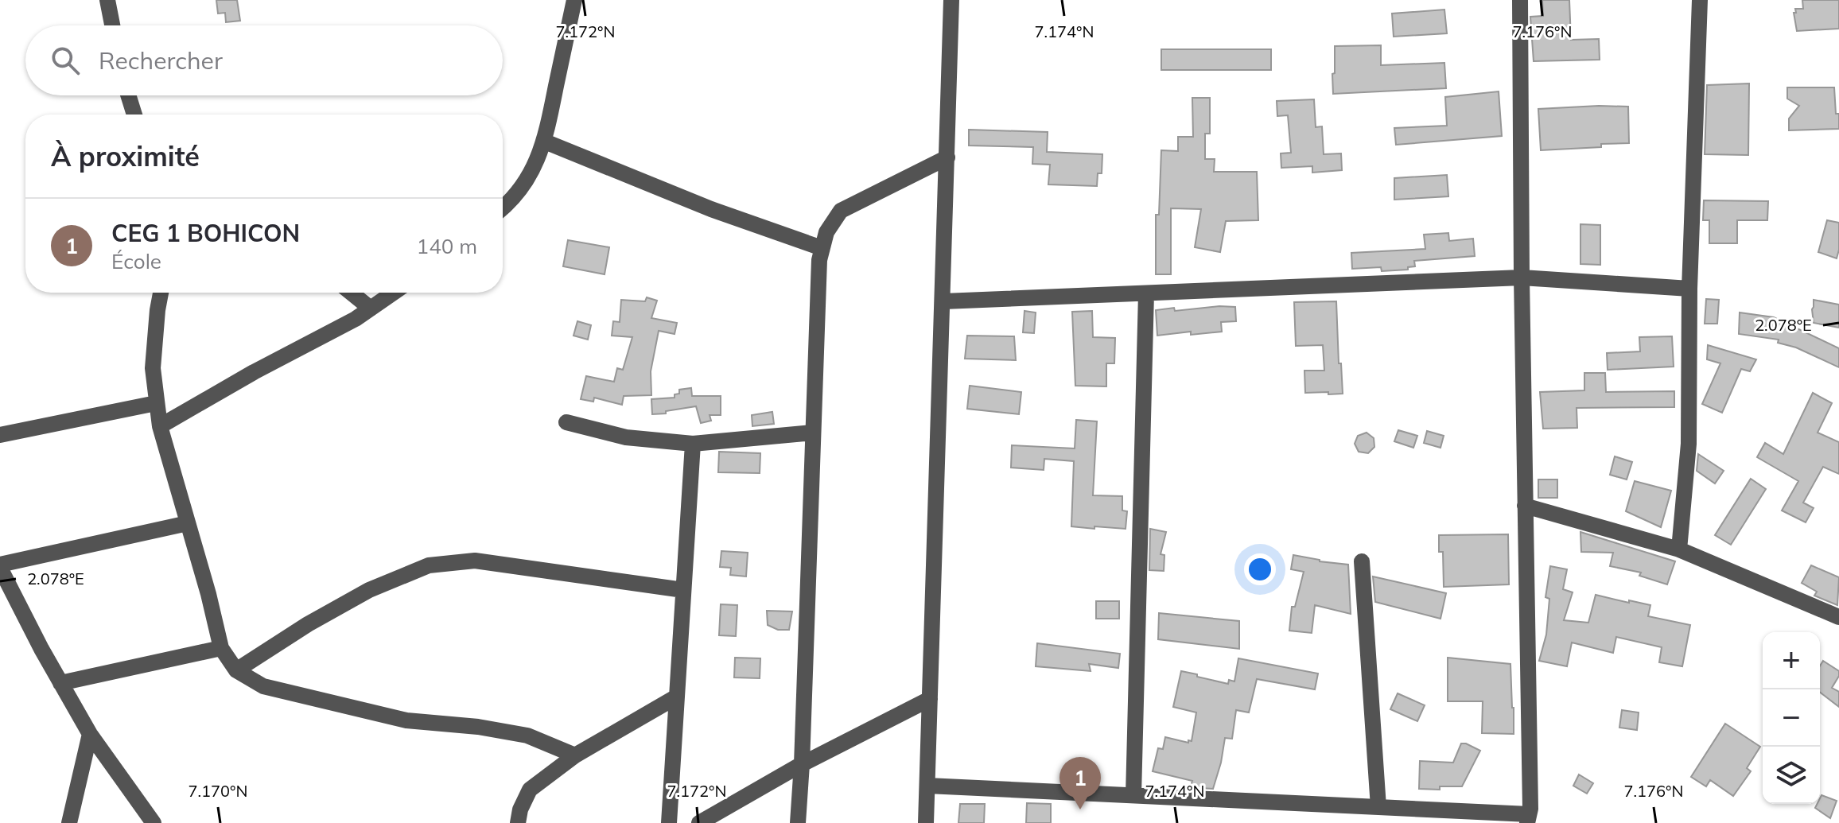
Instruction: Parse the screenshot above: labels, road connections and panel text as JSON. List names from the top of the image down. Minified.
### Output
{"page":{"search":"Rechercher","heading":"À proximité","list":[{"mark":"1","name":"CEG 1 BOHICON","note":"École","value":"140 m"}],"map_buttons":["+","−"],"pins":"1"},"coordinates":["7.172°N","7.174°N","7.176°N","2.078°E","7.170°N"]}
